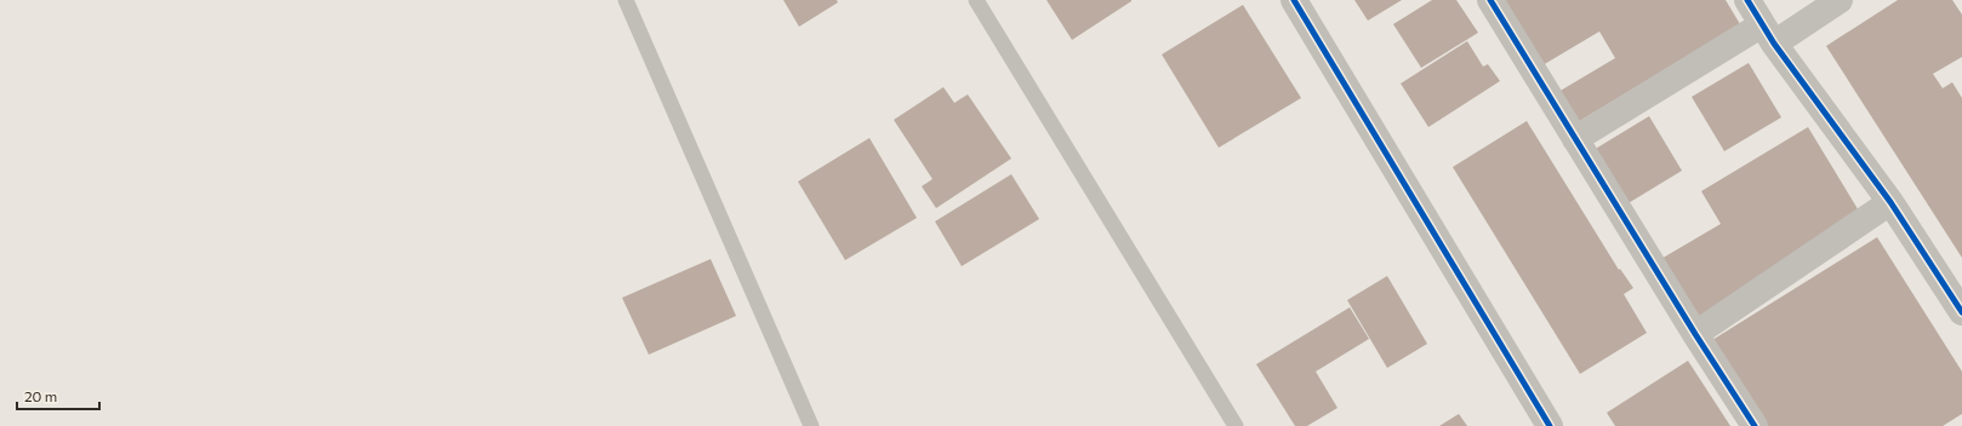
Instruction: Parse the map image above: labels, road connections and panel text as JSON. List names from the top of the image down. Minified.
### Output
{"scale_bar":"20 m"}
